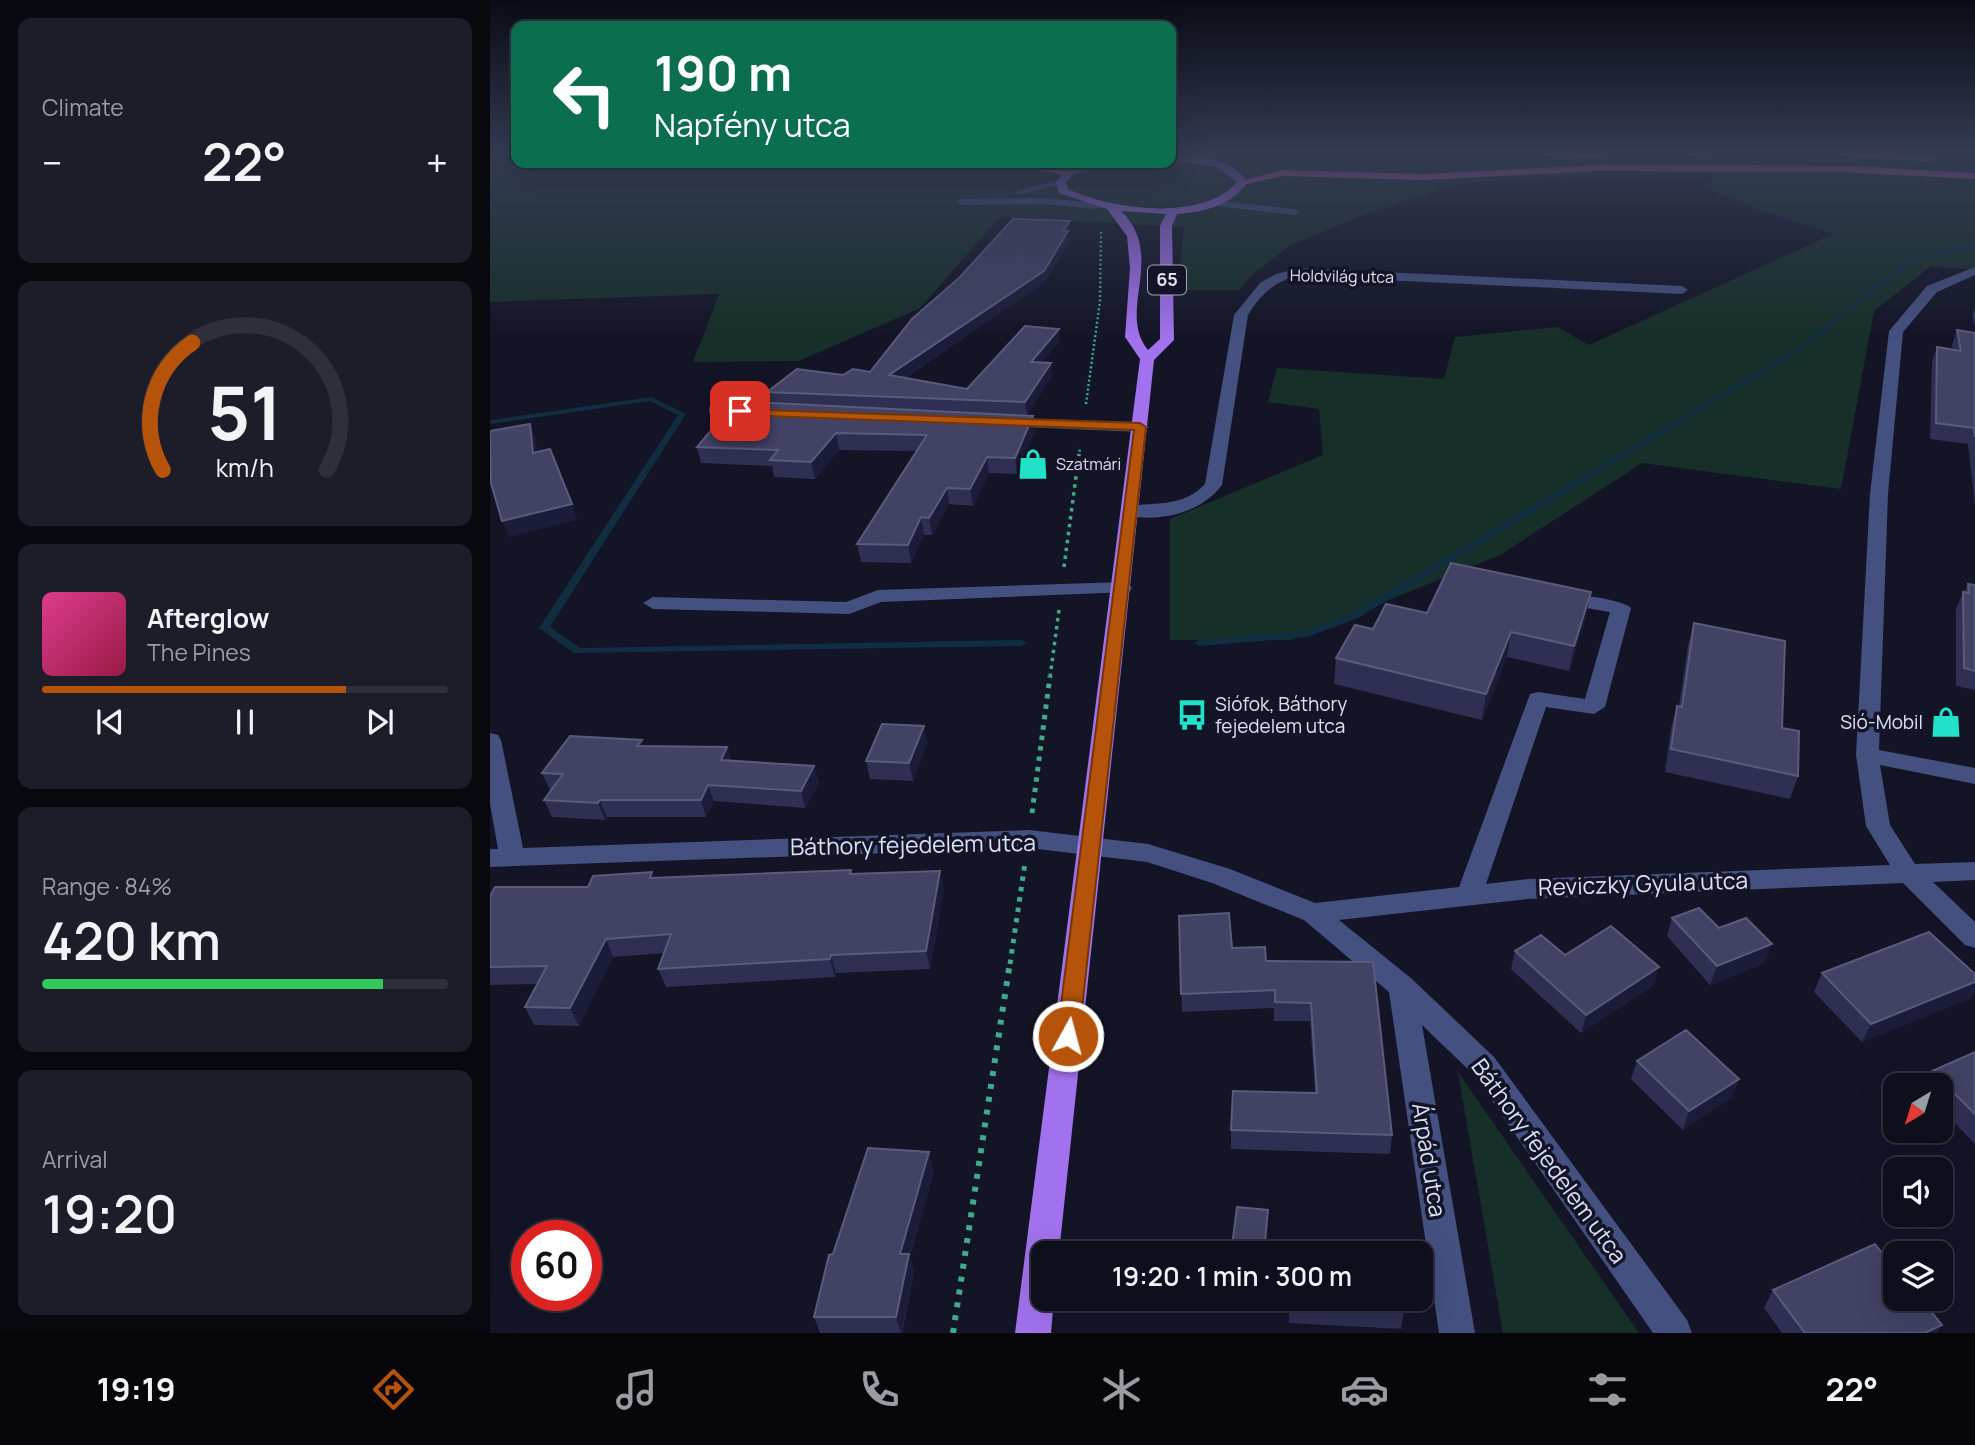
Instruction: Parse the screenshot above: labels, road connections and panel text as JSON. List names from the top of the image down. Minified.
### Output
{"streets":{"main road":["65"],"street":["Holdvilág utca","Báthory fejedelem utca","Reviczky Gyula utca","Árpád utca"]},"crossings":[["Báthory fejedelem utca","Reviczky Gyula utca"],["Báthory fejedelem utca","Árpád utca"]],"places":{"shop":["Szatmári","Sió-Mobil"],"bus stop":["Siófok, Báthory fejedelem utca"]},"north":"bottom left","page":{"tile":["Climate",["Range · 84%","420 km"],["Arrival","19:20"]],"turn":["190 m","Napfény utca"],"heat":["−","22°","+"],"song":["Afterglow","The Pines"],"limit":"60","trip":"19:20 · 1 min · 300 m","tabs":["19:19","22°"],"gauge":["51","km/h"]}}
